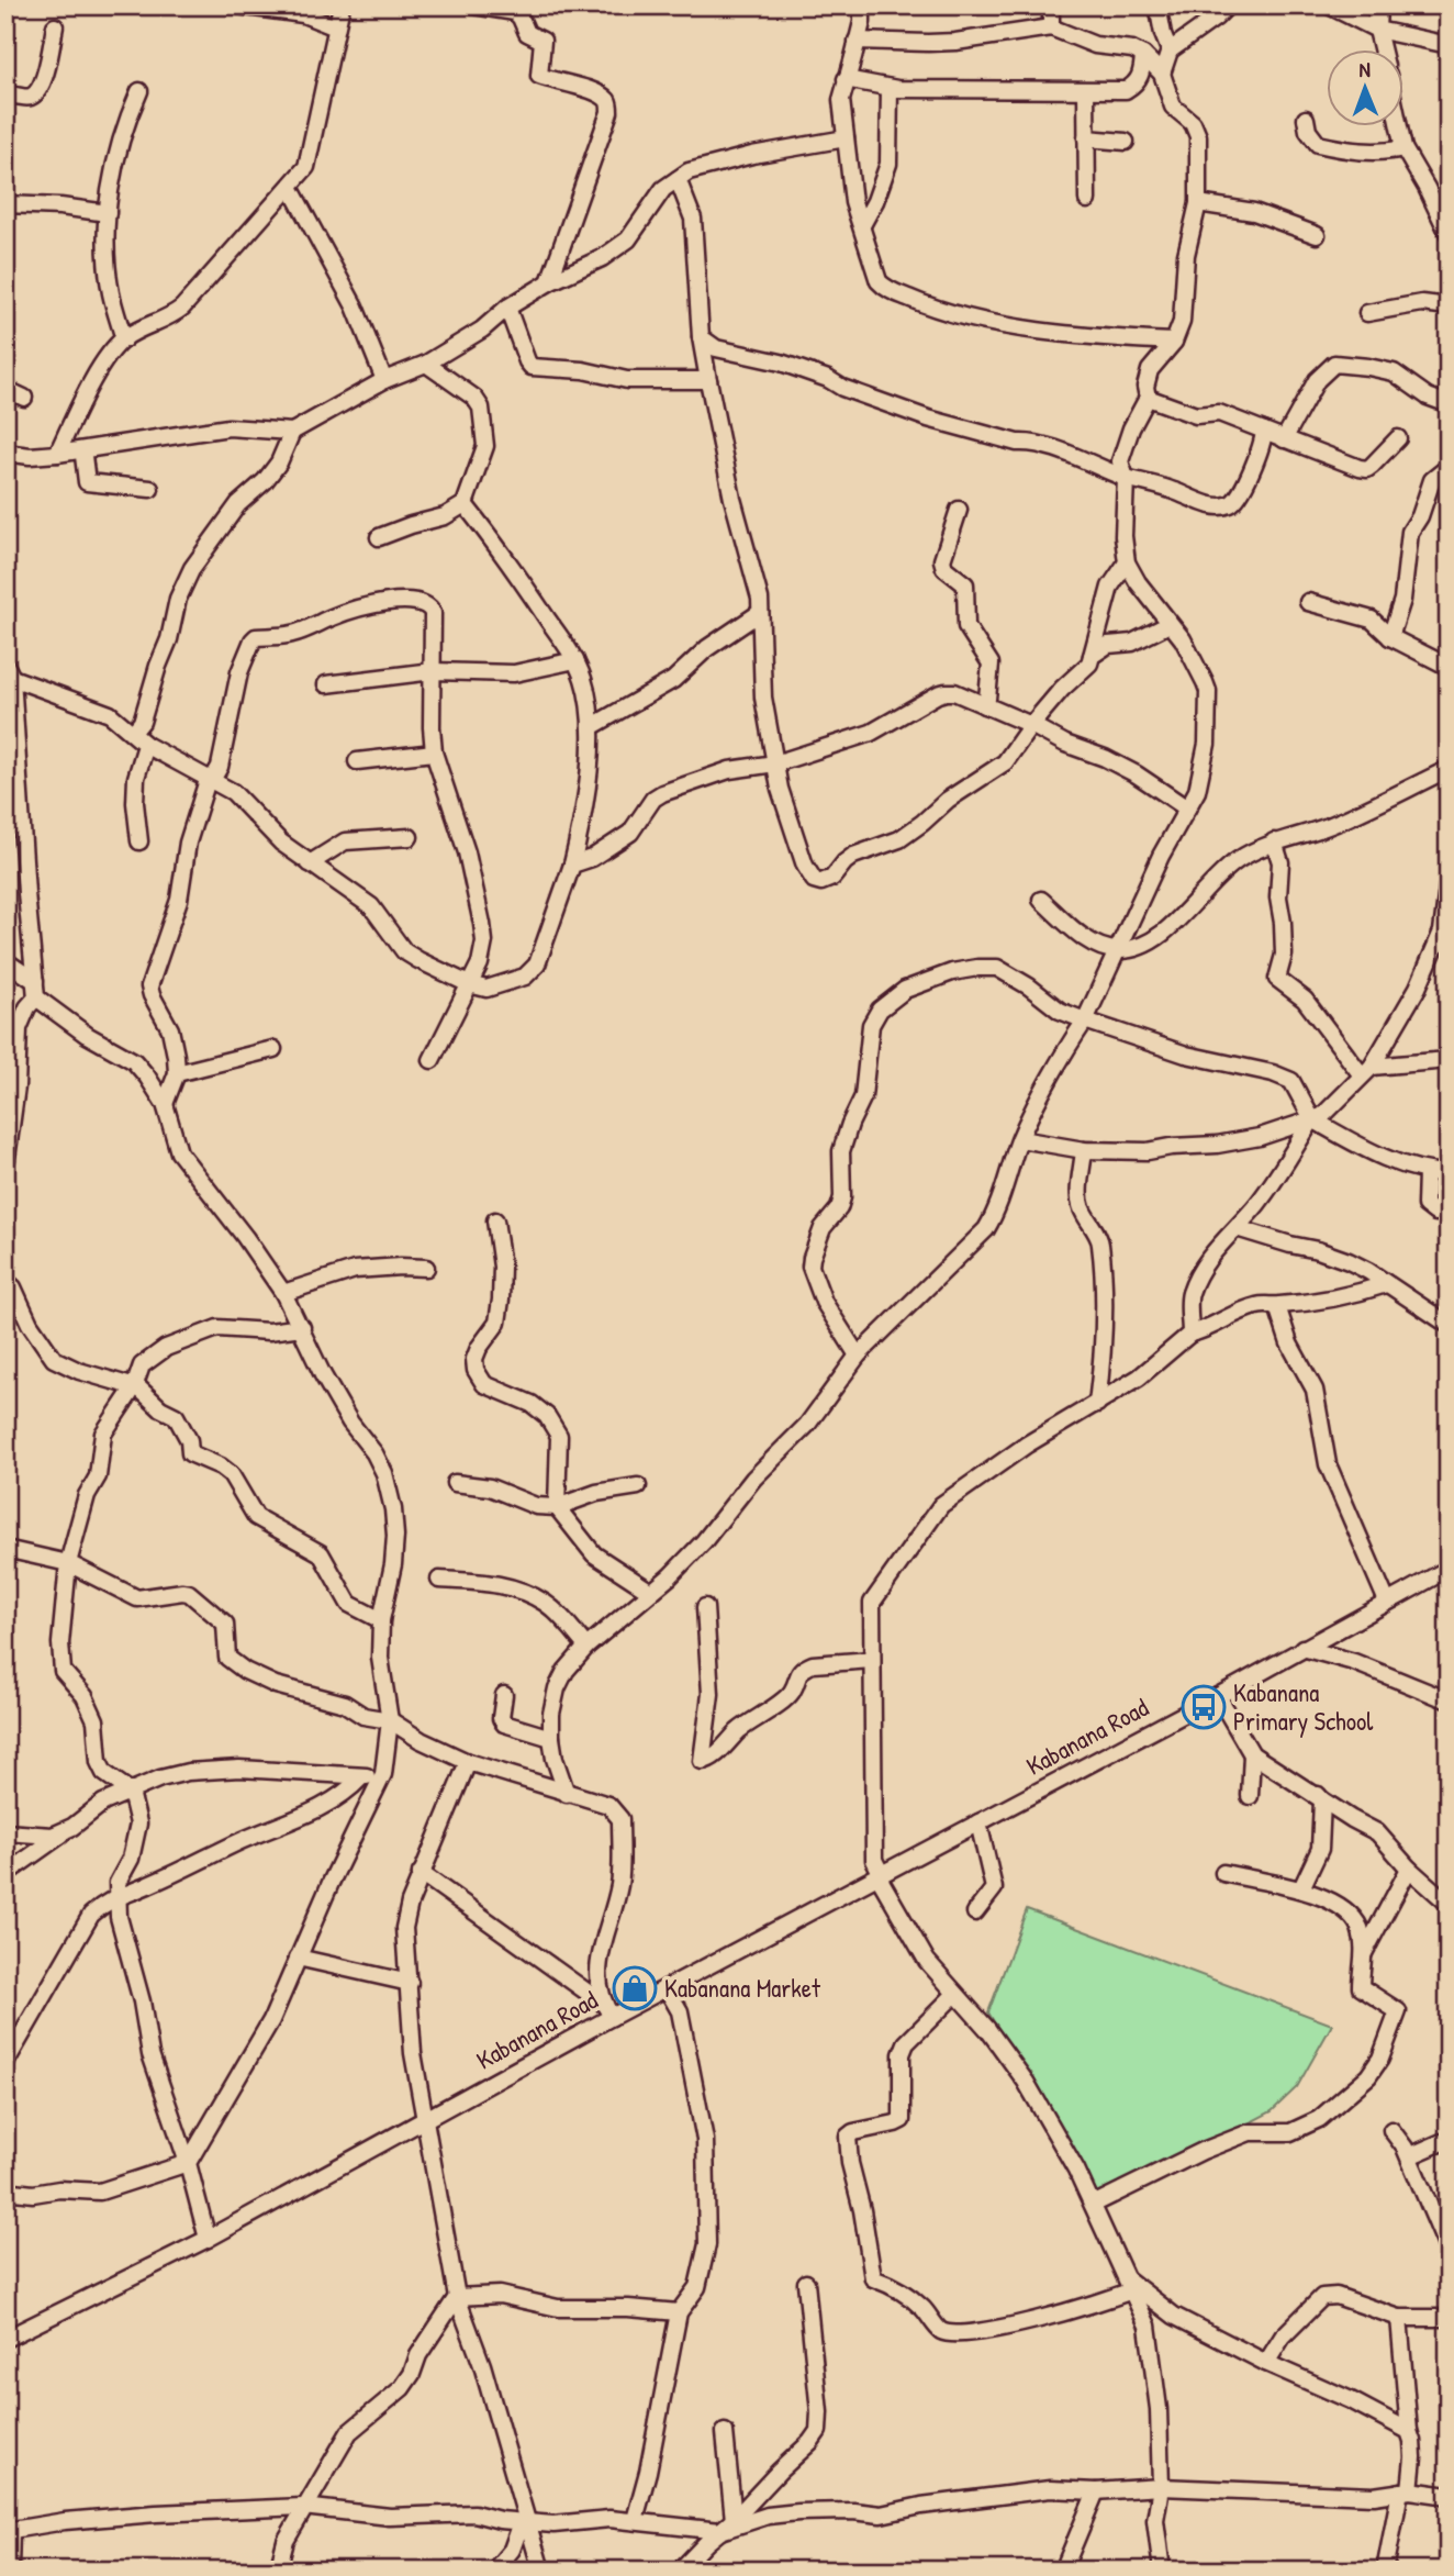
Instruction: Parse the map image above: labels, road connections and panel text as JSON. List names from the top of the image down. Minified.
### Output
{"streets":{"street":["Kabanana Road"]},"places":{"bus stop":["Kabanana Primary School"],"shop":["Kabanana Market"]},"north":"top"}
